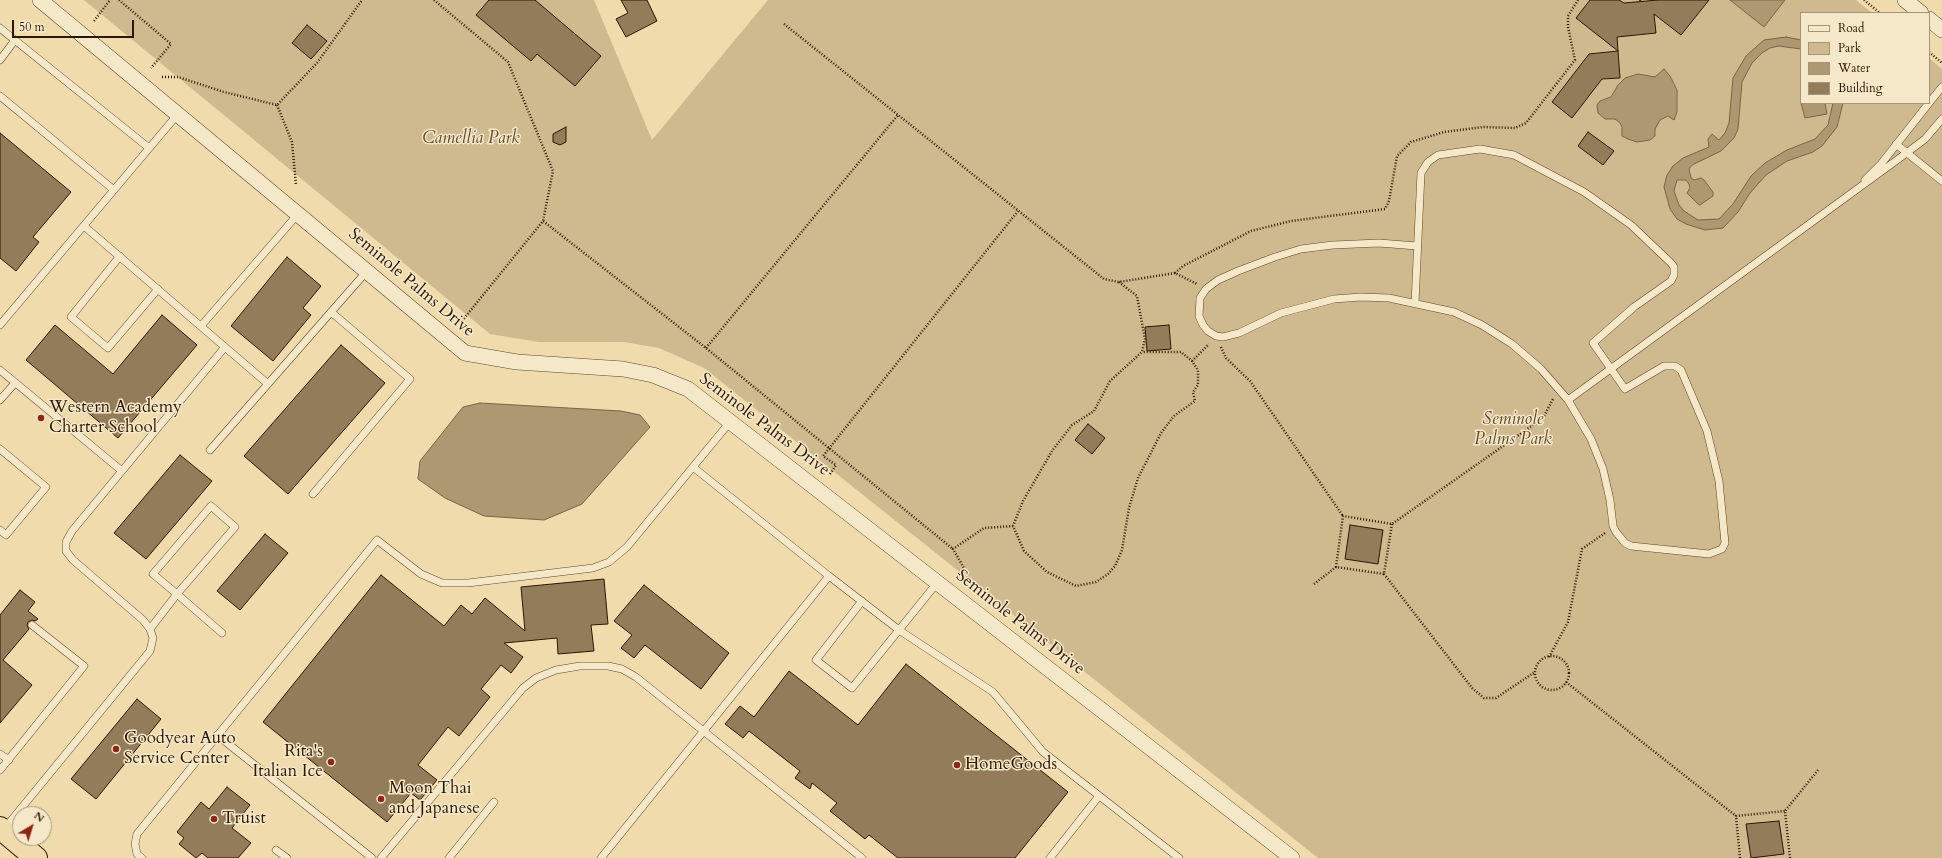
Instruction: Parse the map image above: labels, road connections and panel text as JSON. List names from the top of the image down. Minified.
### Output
{"streets":{"street":["Seminole Palms Drive"]},"parks":["Camellia Park","Seminole Palms Park"],"places":["Western Academy Charter School","Goodyear Auto Service Center","Rita's Italian Ice","HomeGoods","Moon Thai and Japanese","Truist"],"legend":["Road","Park","Water","Building"],"scale_bar":"50 m","north":"top right"}
